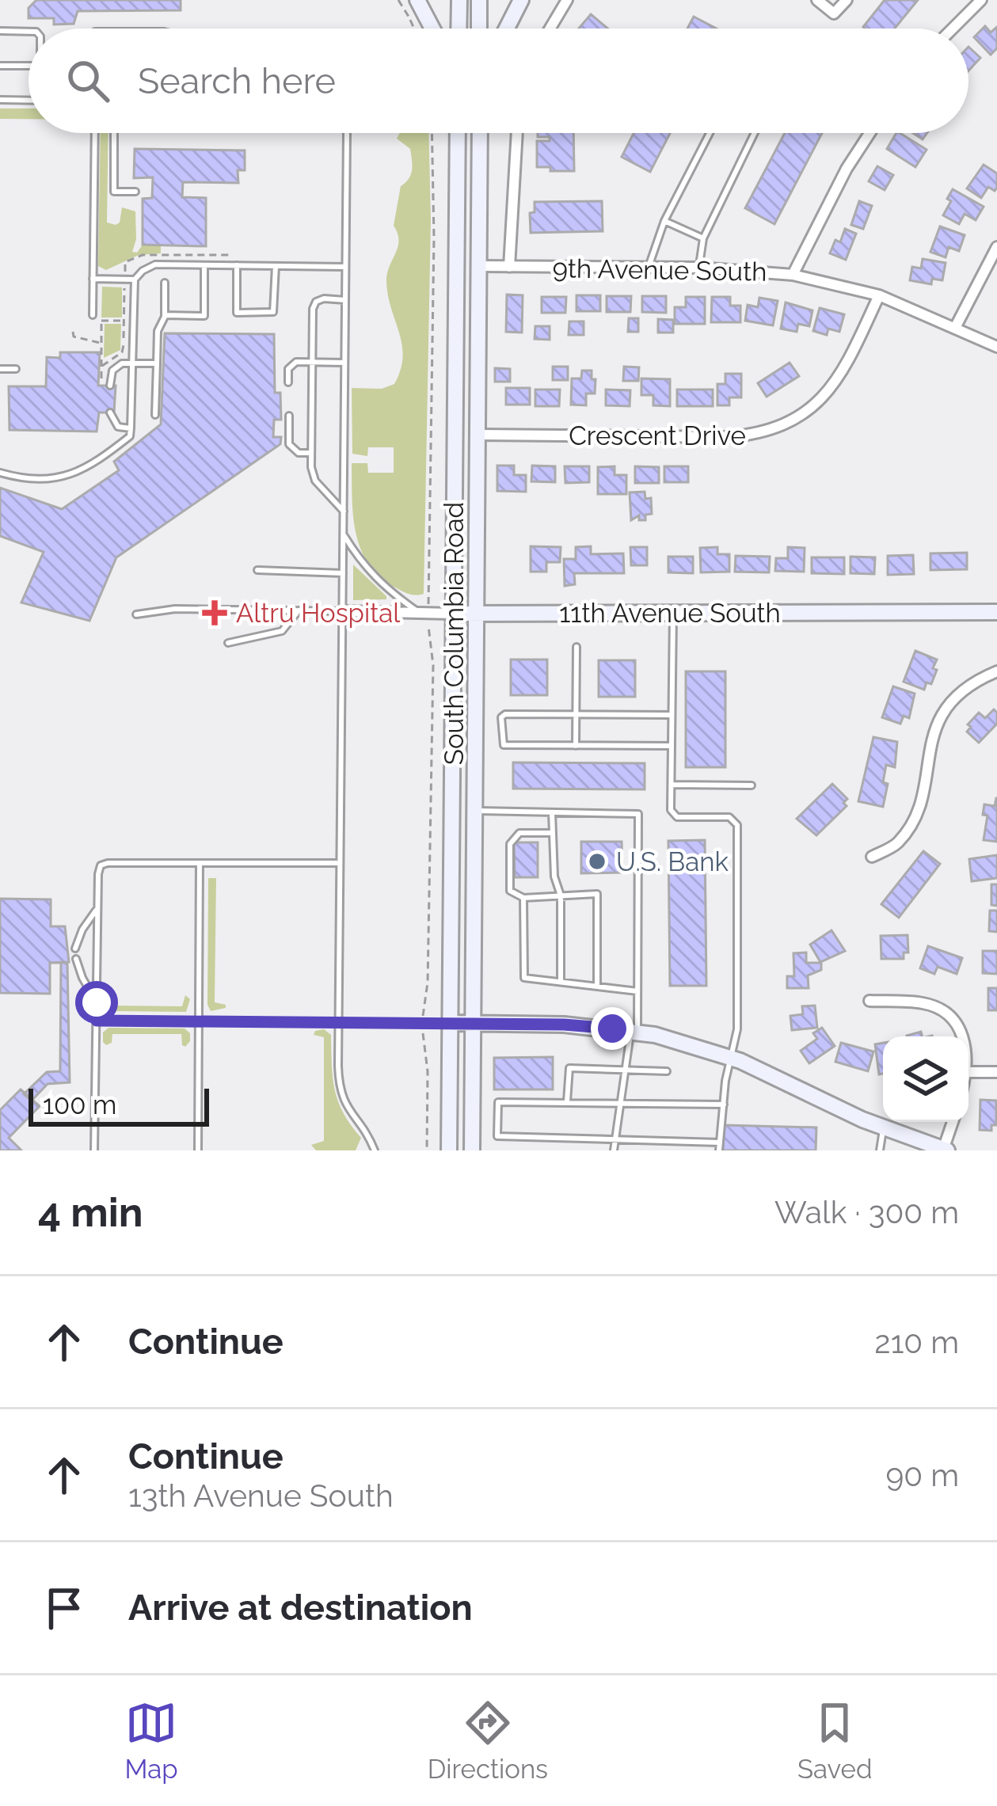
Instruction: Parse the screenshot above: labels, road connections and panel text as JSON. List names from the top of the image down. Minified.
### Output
{"streets":{"main road":["11th Avenue South","South Columbia Road"],"street":["9th Avenue South","Crescent Drive"]},"crossings":[["9th Avenue South","Crescent Drive"],["9th Avenue South","South Columbia Road"],["Crescent Drive","South Columbia Road"],["11th Avenue South","South Columbia Road"]],"places":{"health":["Altru Hospital"],"other":["U.S. Bank"]},"scale_bar":"100 m","page":{"search":"Search here","scale":"100 m","heading":["4 min","Walk · 300 m"],"list":[["Continue","210 m"],["Continue","13th Avenue South","90 m"],"Arrive at destination"],"nav":["Map","Directions","Saved"]}}
